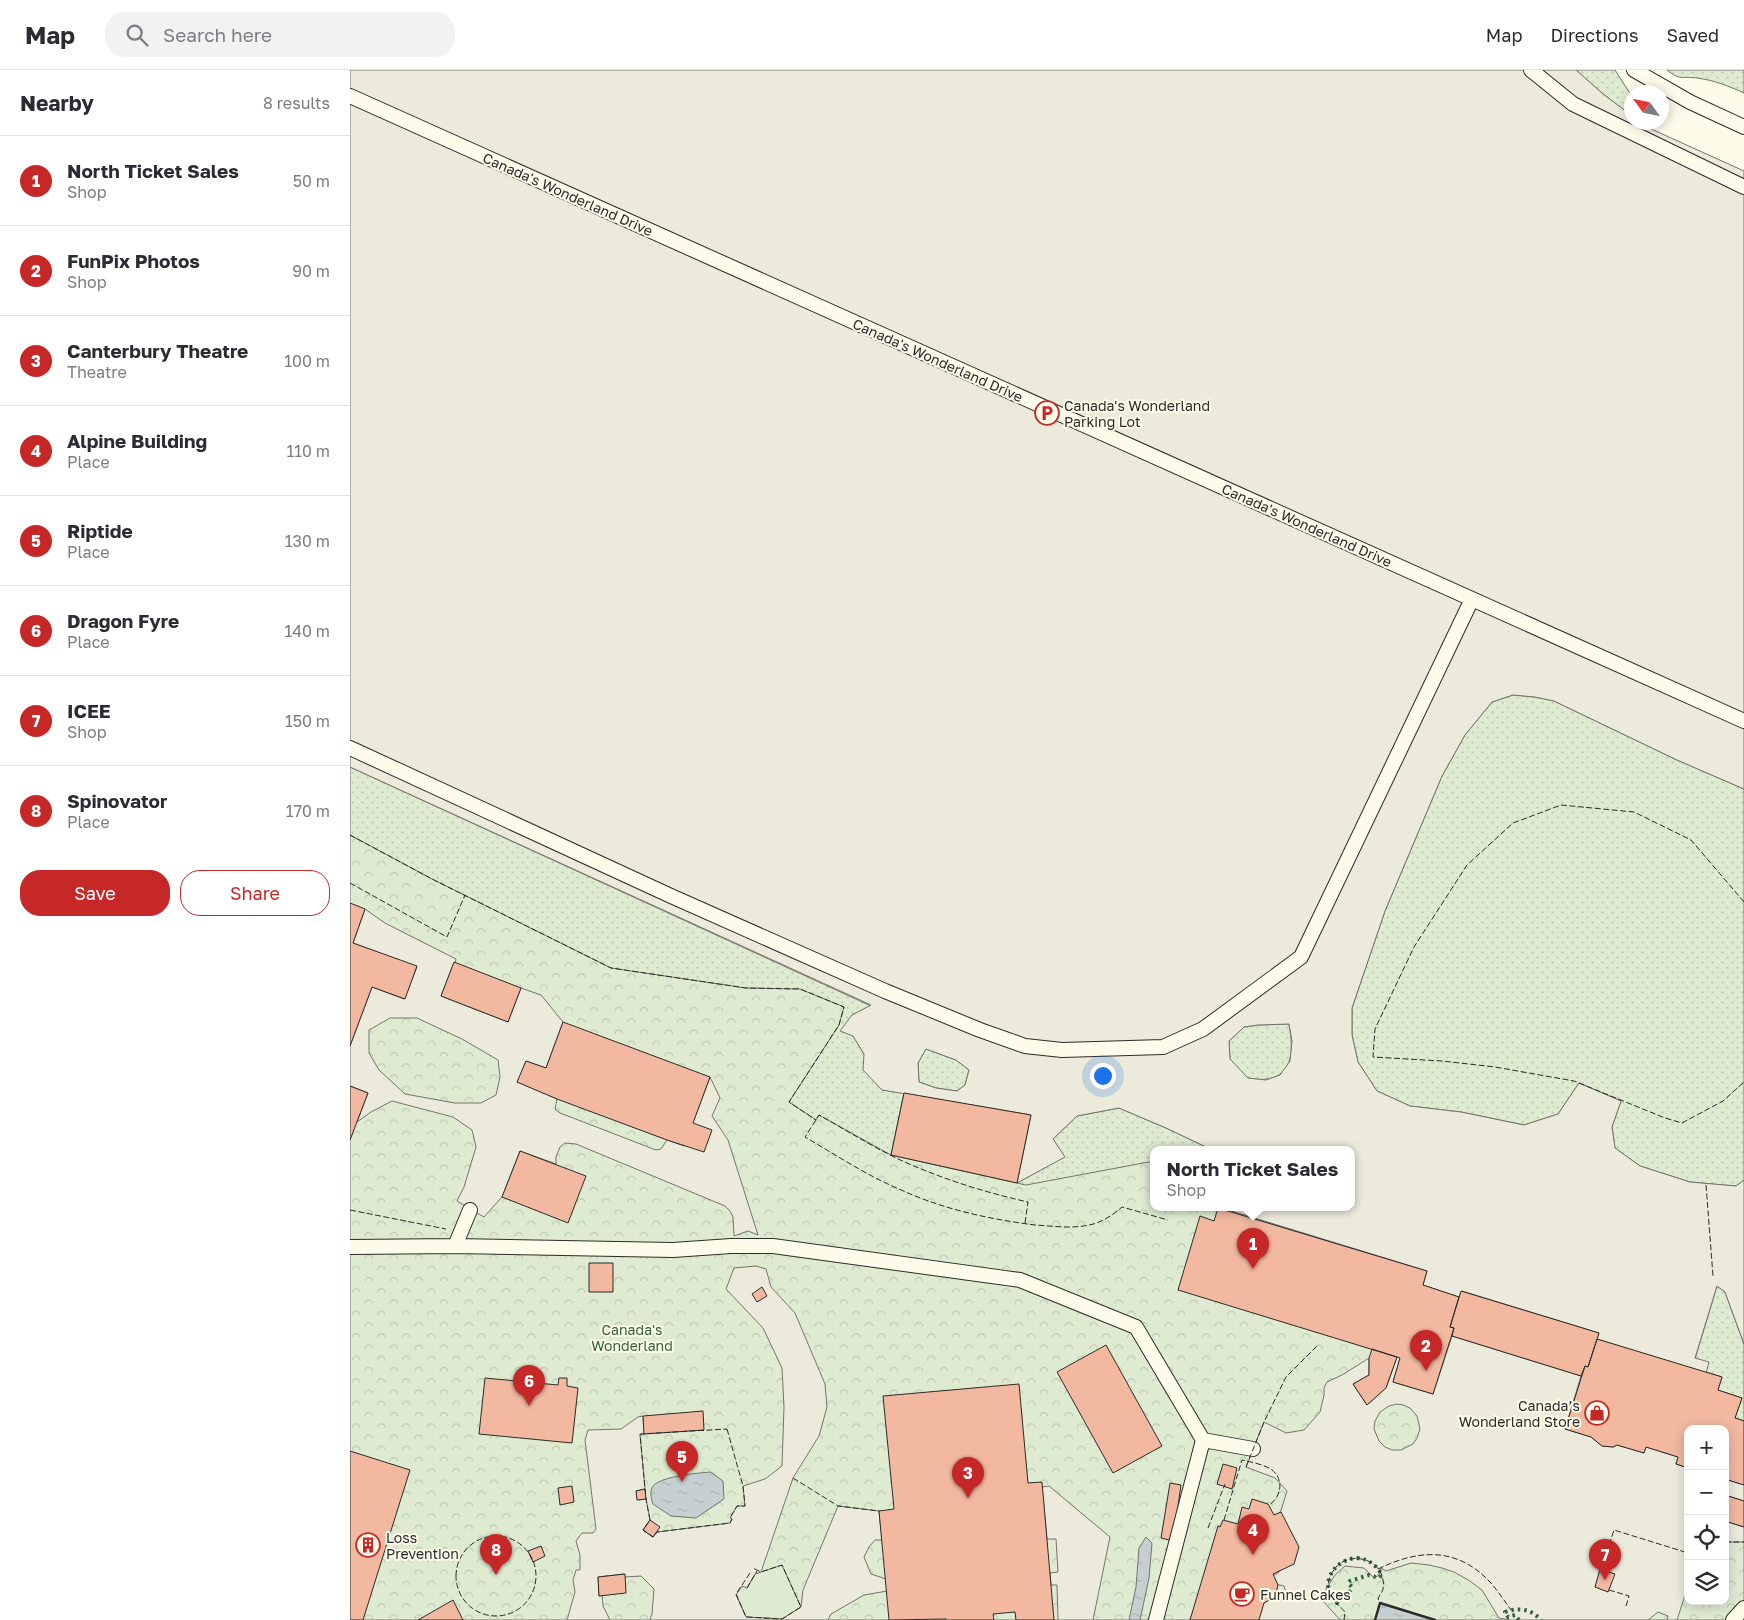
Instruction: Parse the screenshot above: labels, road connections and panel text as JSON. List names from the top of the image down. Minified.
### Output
{"streets":{"lane":["Canada's Wonderland Drive"]},"parks":["Canada's Wonderland"],"places":{"parking":["Canada's Wonderland Parking Lot"],"shop":["Canada’s Wonderland Store"],"building":["Loss Prevention"],"cafe":["Funnel Cakes"]},"north":"top left","page":{"header":"Map","search":"Search here","nav":["Map","Directions","Saved"],"heading":["Nearby","8 results"],"list":[{"mark":"1","name":"North Ticket Sales","note":"Shop","value":"50 m"},{"mark":"2","name":"FunPix Photos","note":"Shop","value":"90 m"},{"mark":"3","name":"Canterbury Theatre","note":"Theatre","value":"100 m"},{"mark":"4","name":"Alpine Building","note":"Place","value":"110 m"},{"mark":"5","name":"Riptide","note":"Place","value":"130 m"},{"mark":"6","name":"Dragon Fyre","note":"Place","value":"140 m"},{"mark":"7","name":"ICEE","note":"Shop","value":"150 m"},{"mark":"8","name":"Spinovator","note":"Place","value":"170 m"}],"buttons":["Save","Share"],"popup":["North Ticket Sales","Shop"],"pins":["1","2","6","5","3","4","8","7"],"map_buttons":["+","−"]}}
